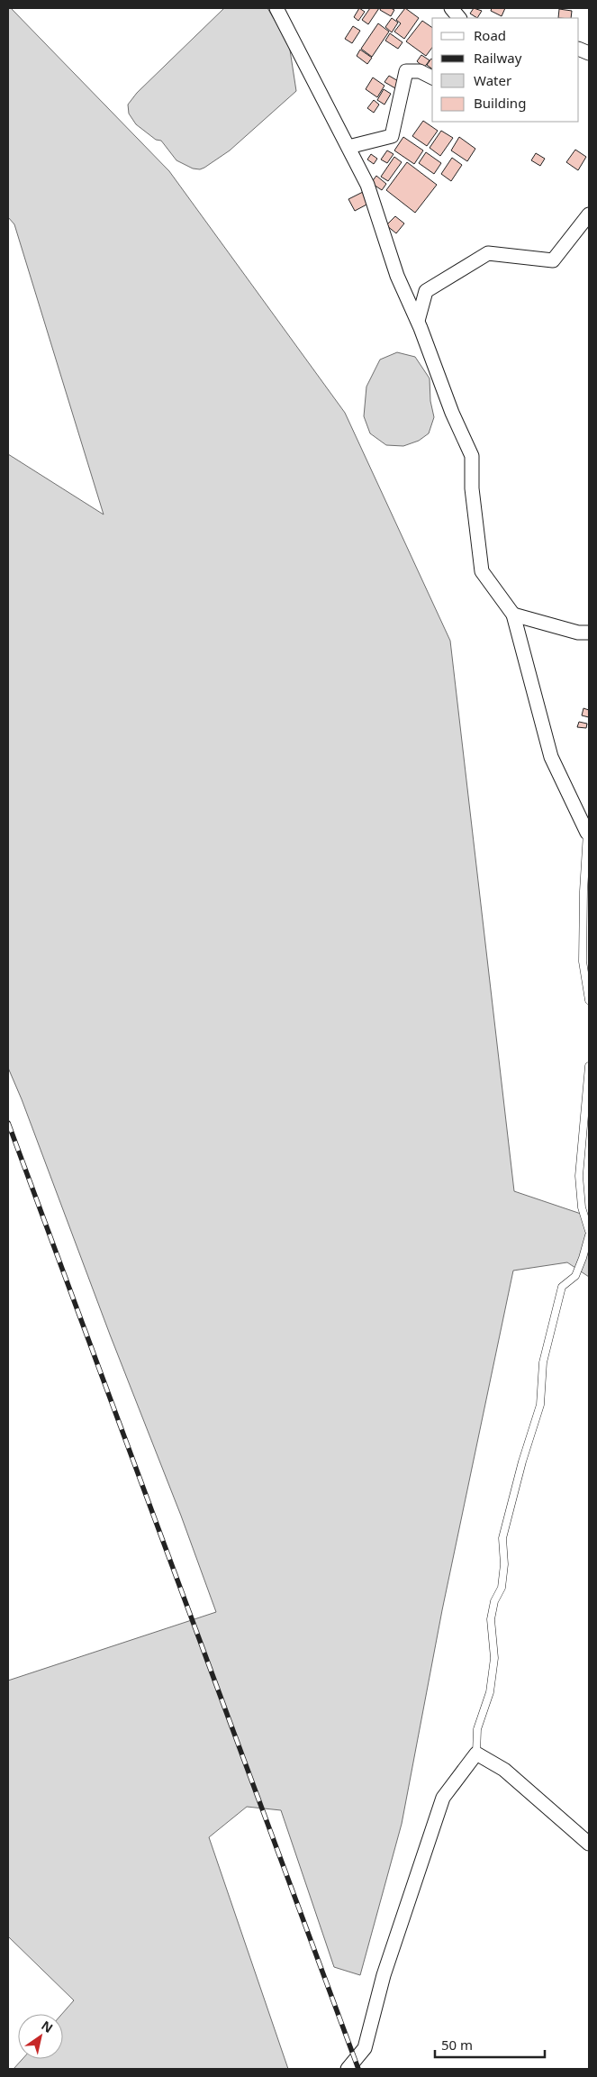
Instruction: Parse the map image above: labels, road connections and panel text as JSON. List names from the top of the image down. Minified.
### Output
{"legend":["Road","Railway","Water","Building"],"scale_bar":"50 m","north":"top right"}
